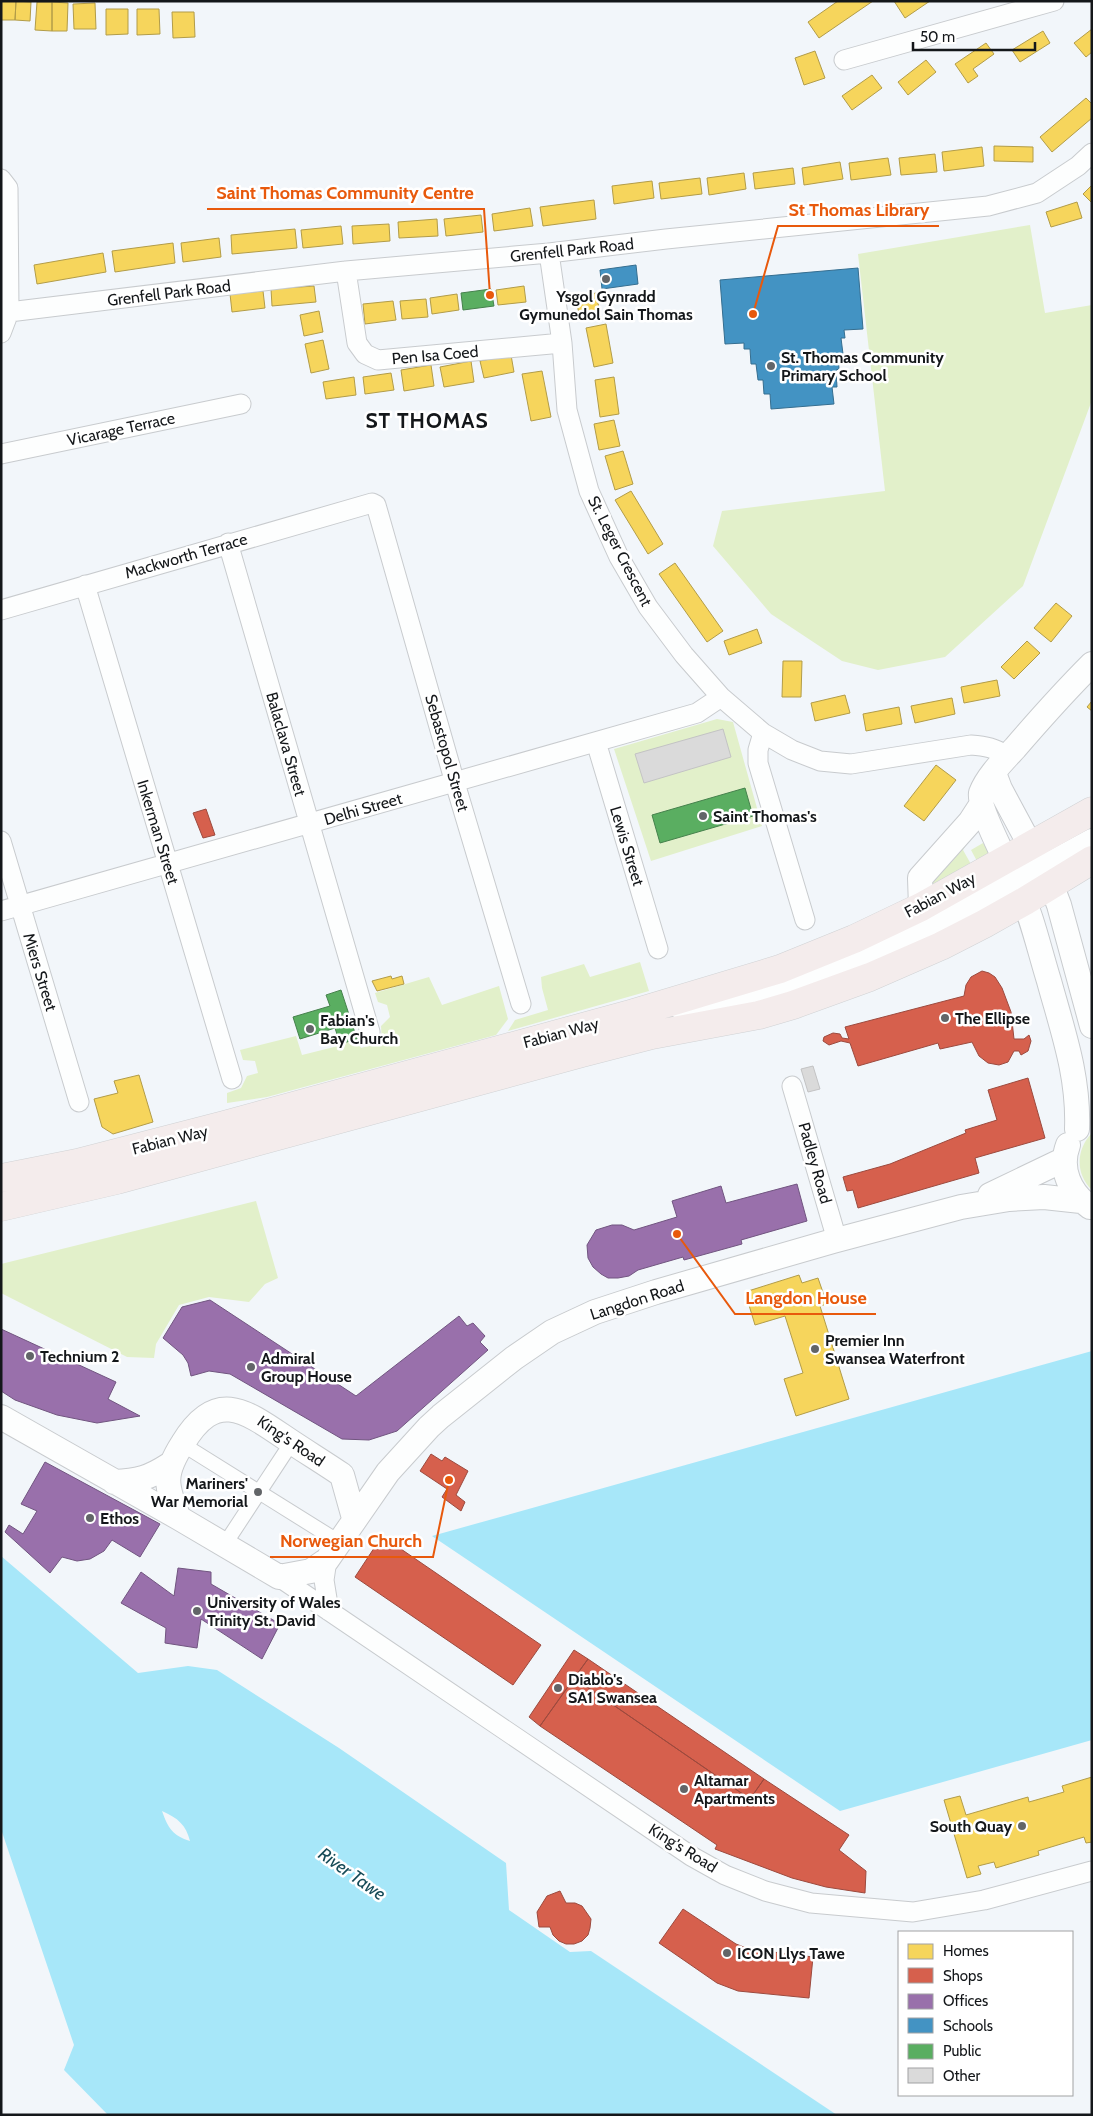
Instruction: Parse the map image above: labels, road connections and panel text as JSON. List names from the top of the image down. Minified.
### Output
{"streets":{"highway":["Fabian Way"],"street":["Grenfell Park Road","Pen Isa Coed","Vicarage Terrace","St. Leger Crescent","Mackworth Terrace","Balaclava Street","Sebastopol Street","Delhi Street","Inkerman Street","Lewis Street","Miers Street","Padley Road","Langdon Road","King's Road"]},"crossings":[["Grenfell Park Road","Pen Isa Coed"],["Grenfell Park Road","St. Leger Crescent"],["Pen Isa Coed","St. Leger Crescent"],["St. Leger Crescent","Delhi Street"],["Mackworth Terrace","Balaclava Street"],["Mackworth Terrace","Sebastopol Street"],["Mackworth Terrace","Inkerman Street"],["Balaclava Street","Delhi Street"],["Sebastopol Street","Delhi Street"],["Delhi Street","Inkerman Street"],["Delhi Street","Lewis Street"],["Delhi Street","Miers Street"],["Padley Road","Langdon Road"],["Langdon Road","King's Road"]],"districts":["ST THOMAS"],"water":["River Tawe"],"places":["Ysgol Gynradd Gymunedol Sain Thomas","Saint Thomas Community Centre","St Thomas Library","St. Thomas Community Primary School","Saint Thomas's","The Ellipse","Fabian's Bay Church","Langdon House","Premier Inn Swansea Waterfront","Technium 2","Admiral Group House","Norwegian Church","Mariners' War Memorial","Ethos","University of Wales Trinity St. David","Diablo's SA1 Swansea","Altamar Apartments","South Quay","ICON Llys Tawe"],"legend":["Homes","Shops","Offices","Schools","Public","Other"],"scale_bar":"50 m"}
